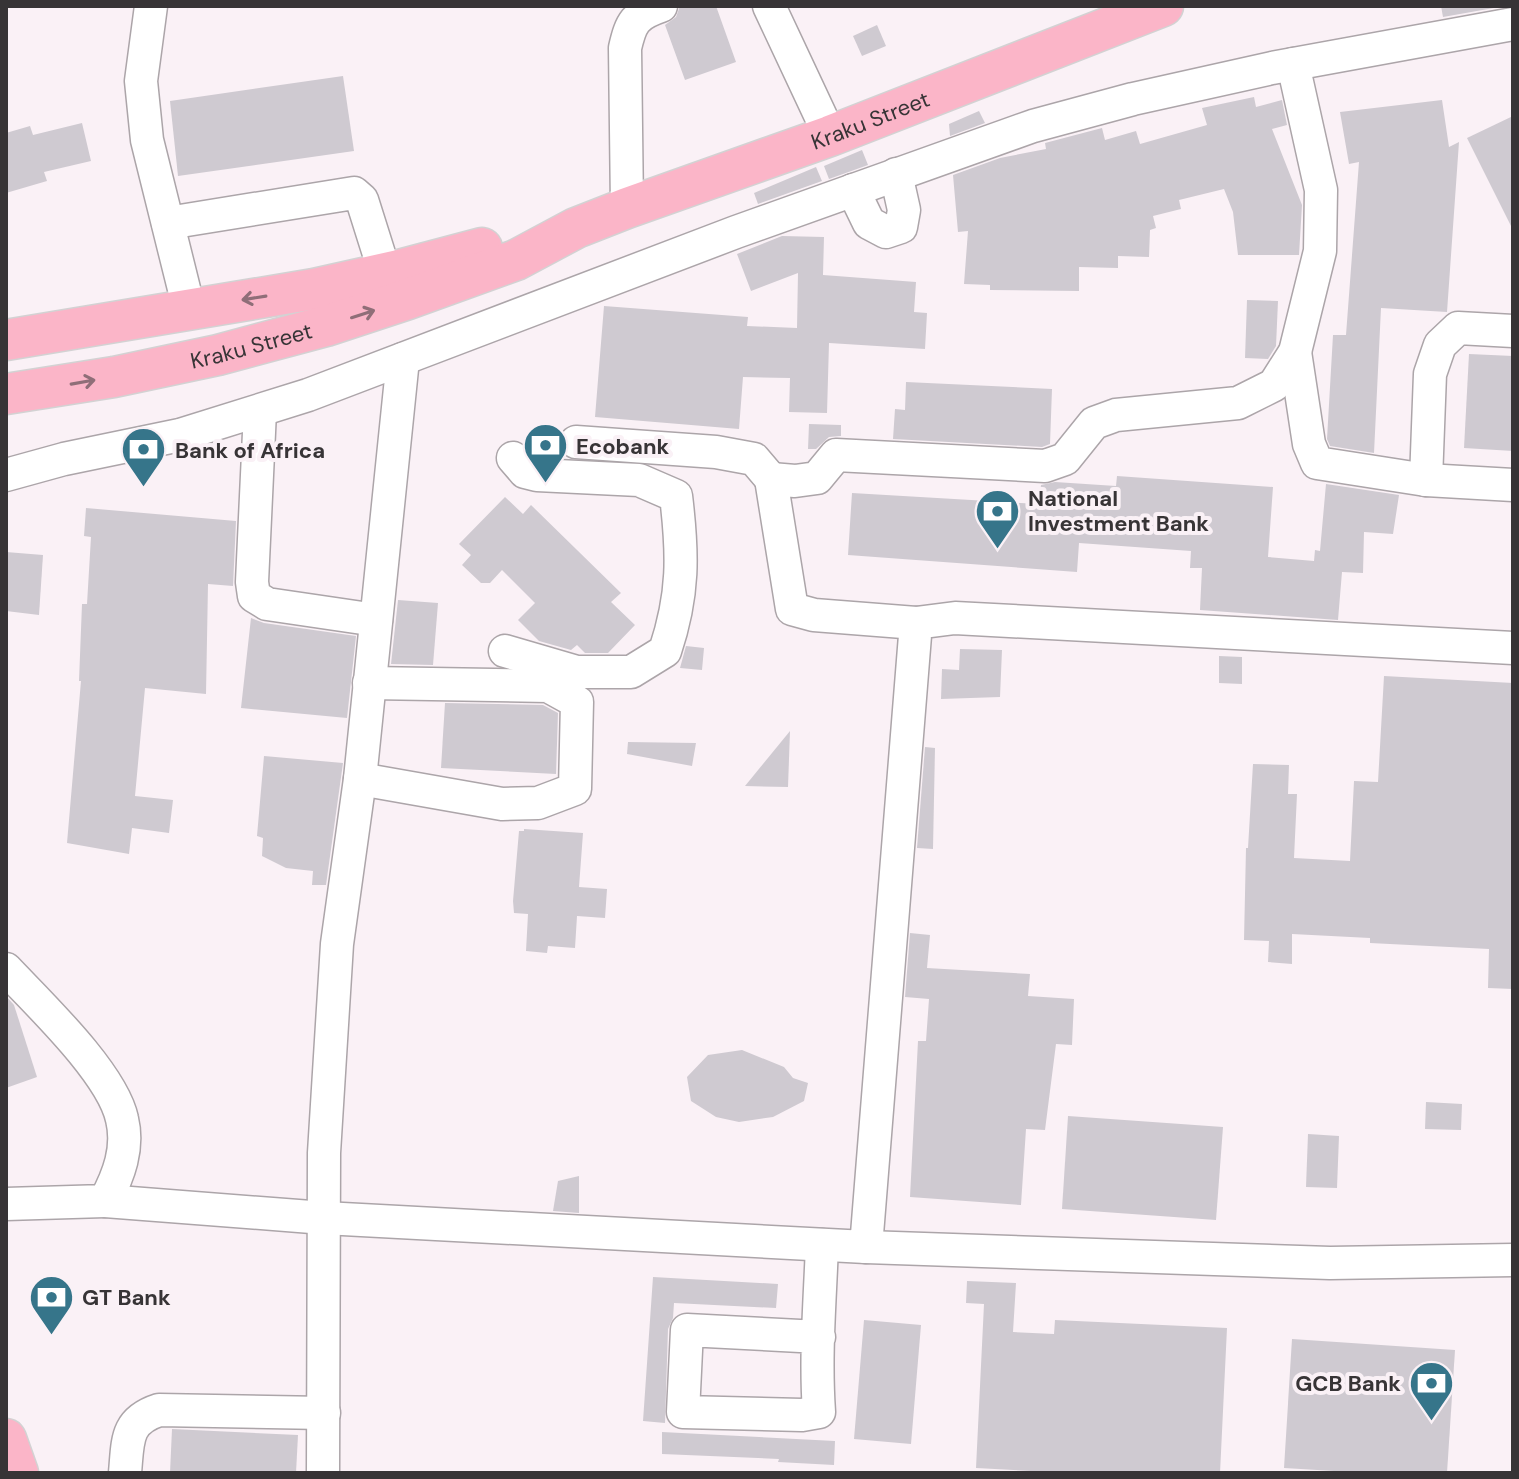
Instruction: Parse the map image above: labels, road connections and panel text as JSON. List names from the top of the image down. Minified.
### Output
{"streets":{"main road":["Kraku Street"]},"places":{"bank":["Ecobank","Bank of Africa","National Investment Bank","GT Bank","GCB Bank"]}}
